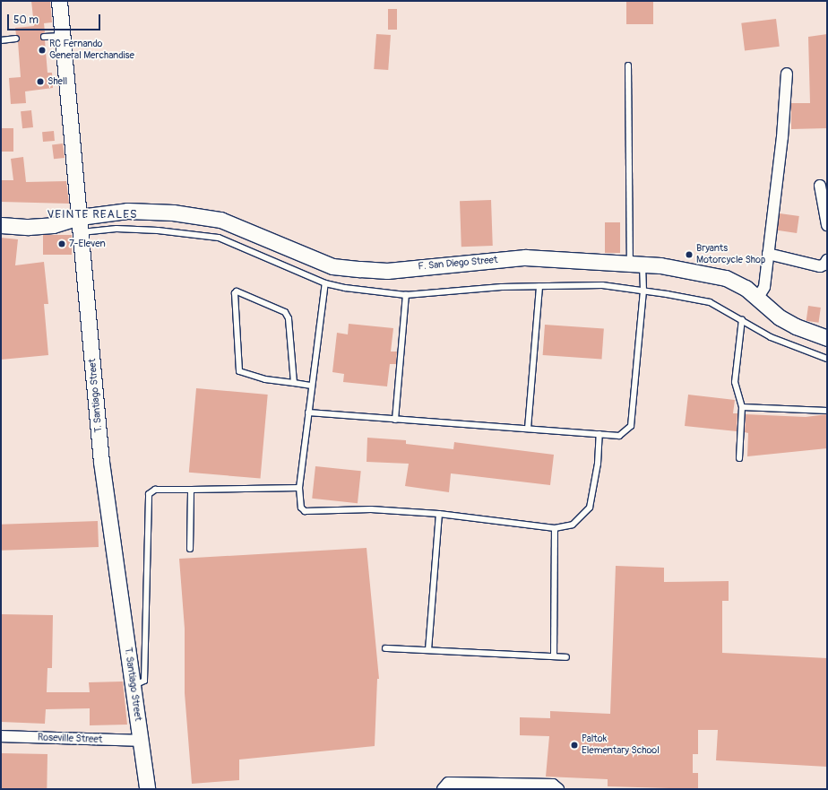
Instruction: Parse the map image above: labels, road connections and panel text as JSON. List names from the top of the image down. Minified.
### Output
{"streets":{"street":["F. San Diego Street","T. Santiago Street","Roseville Street"]},"crossings":[["F. San Diego Street","T. Santiago Street"],["T. Santiago Street","Roseville Street"]],"districts":["VEINTE REALES"],"places":["RC Fernando General Merchandise","Shell","7-Eleven","Bryants Motorcycle Shop","Paltok Elementary School"],"scale_bar":"50 m"}
